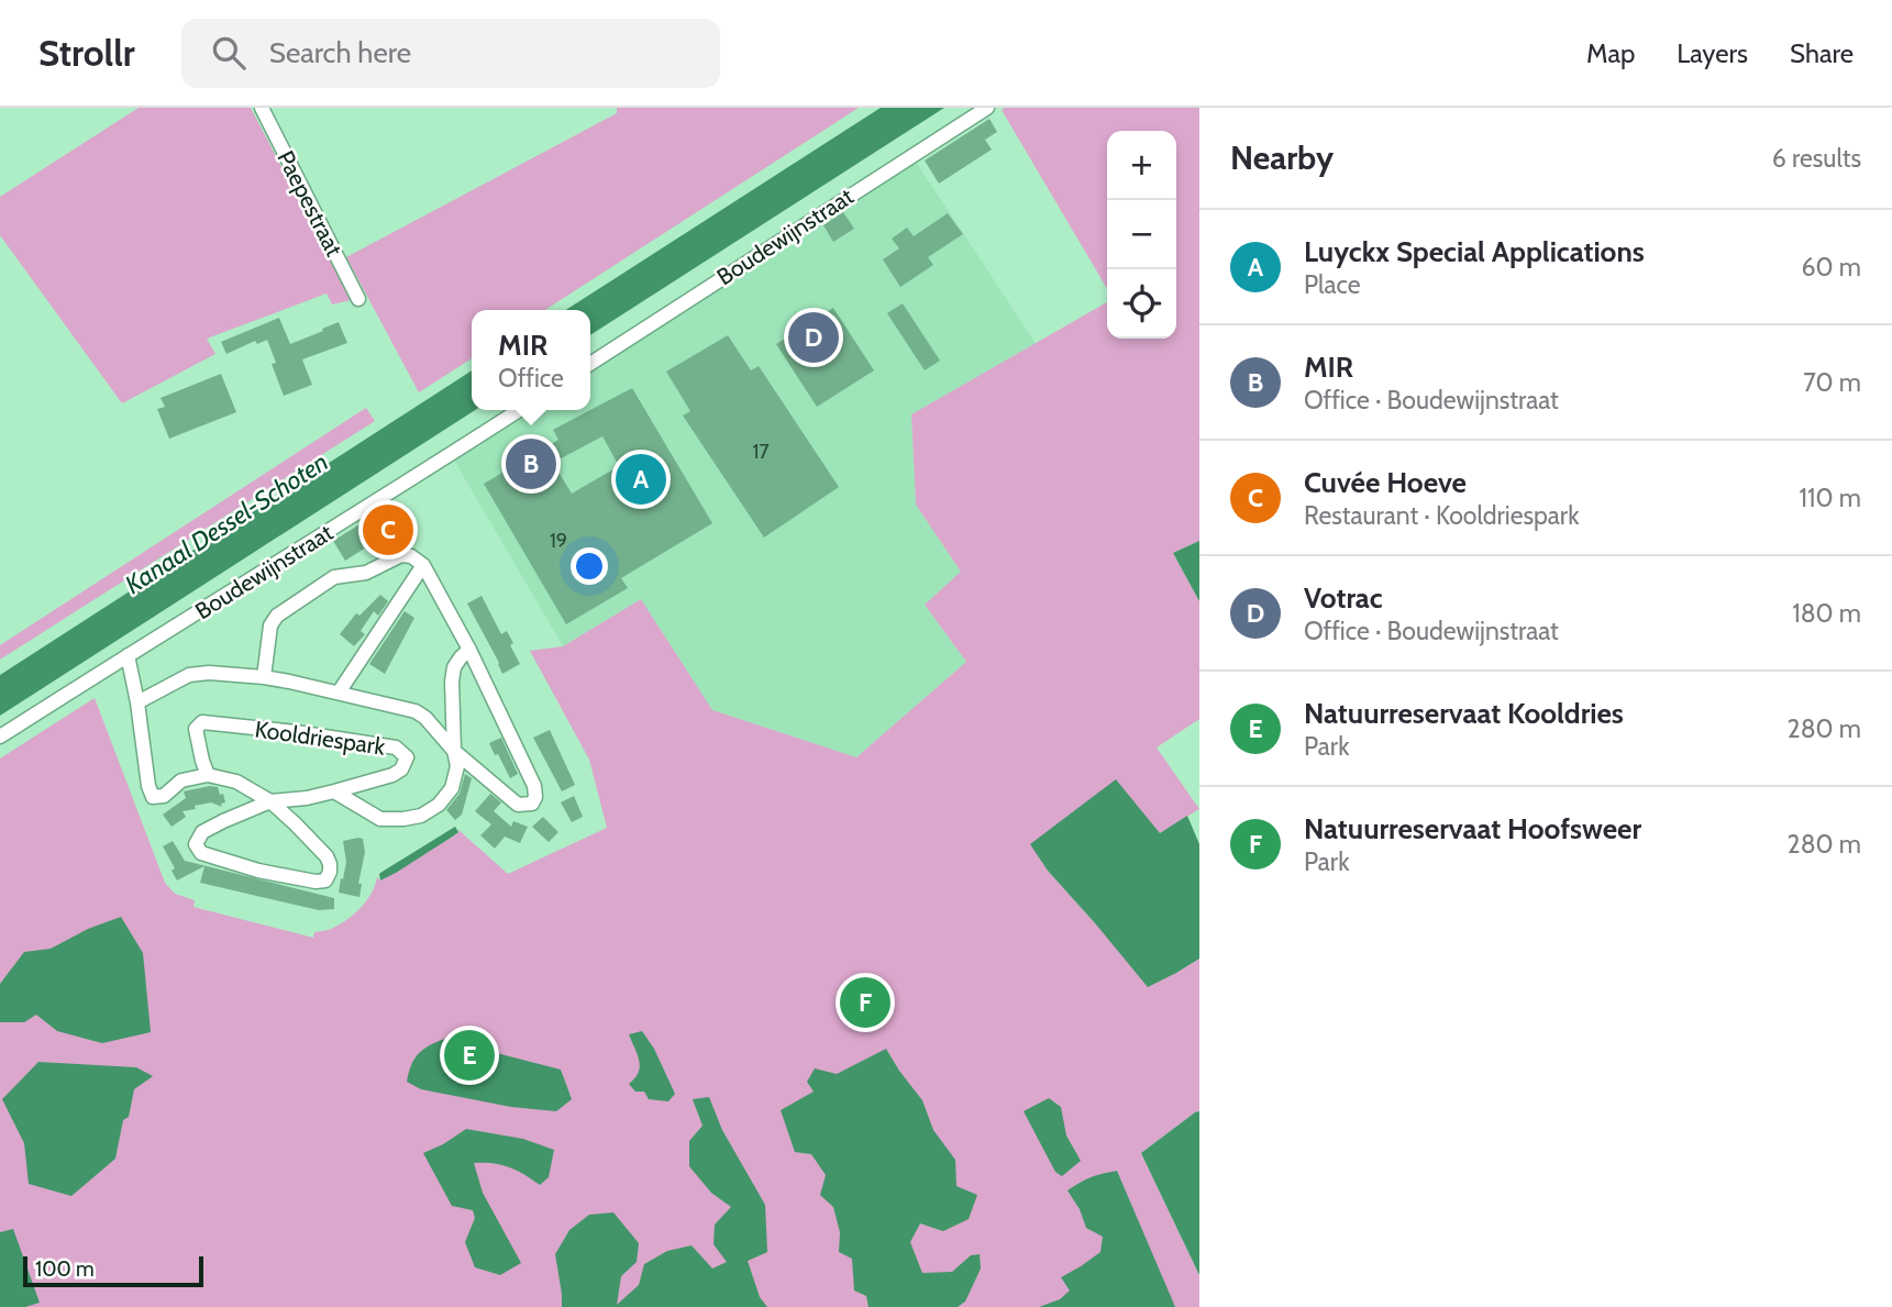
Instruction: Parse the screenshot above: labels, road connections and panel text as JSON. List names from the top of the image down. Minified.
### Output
{"streets":{"street":["Paepestraat","Boudewijnstraat","Kooldriespark"]},"water":["Kanaal Dessel-Schoten"],"house_numbers":["17","19"],"scale_bar":"100 m","page":{"header":"Strollr","search":"Search here","nav":["Map","Layers","Share"],"heading":["Nearby","6 results"],"map_buttons":["+","−"],"list":[{"mark":"A","name":"Luyckx Special Applications","note":"Place","value":"60 m"},{"mark":"B","name":"MIR","note":"Office · Boudewijnstraat","value":"70 m"},{"mark":"C","name":"Cuvée Hoeve","note":"Restaurant · Kooldriespark","value":"110 m"},{"mark":"D","name":"Votrac","note":"Office · Boudewijnstraat","value":"180 m"},{"mark":"E","name":"Natuurreservaat Kooldries","note":"Park","value":"280 m"},{"mark":"F","name":"Natuurreservaat Hoofsweer","note":"Park","value":"280 m"}],"pins":["D","B","A","C","F","E"],"popup":["MIR","Office"],"scale":"100 m"}}
